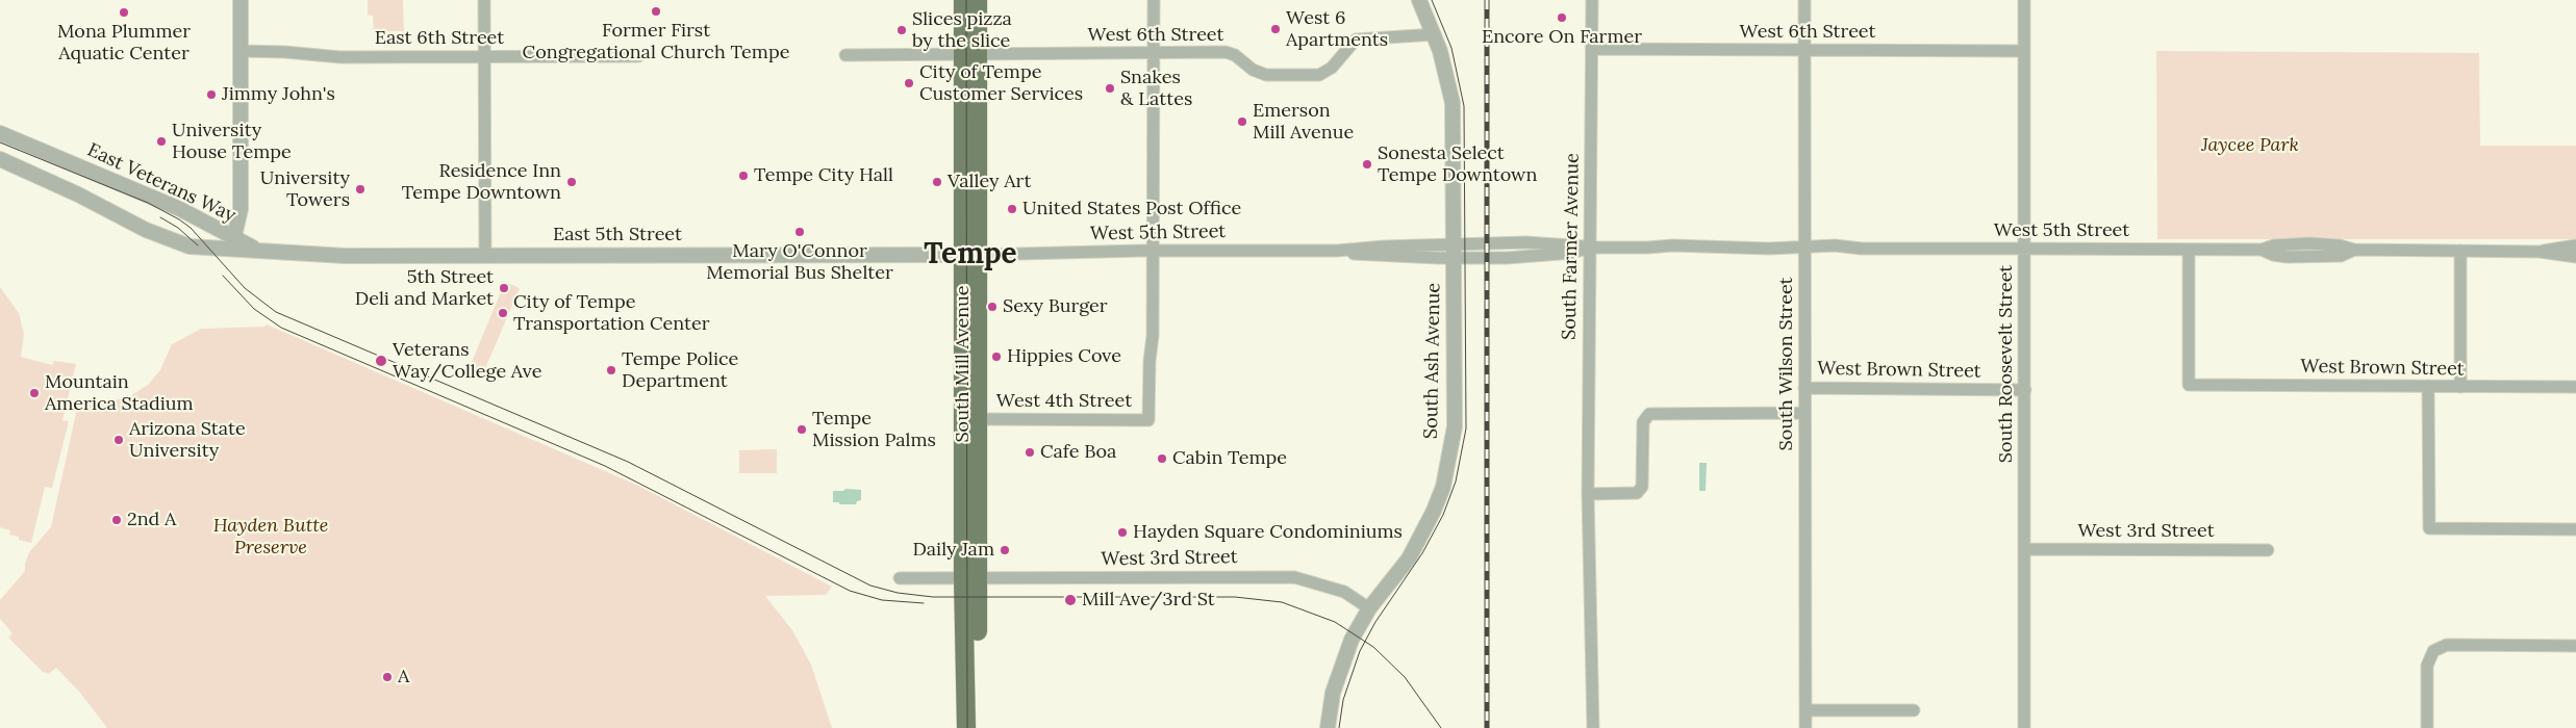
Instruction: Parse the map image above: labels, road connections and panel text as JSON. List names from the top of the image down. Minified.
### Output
{"streets":{"main road":["South Mill Avenue"],"street":["West 6th Street","East 6th Street","East Veterans Way","West 5th Street","East 5th Street","South Farmer Avenue","South Ash Avenue","South Wilson Street","South Roosevelt Street","West Brown Street","West 4th Street","West 3rd Street"]},"crossings":[["West 6th Street","South Farmer Avenue"],["West 6th Street","South Ash Avenue"],["West 6th Street","South Mill Avenue"],["West 6th Street","South Wilson Street"],["West 6th Street","South Roosevelt Street"],["East Veterans Way","East 5th Street"],["West 5th Street","East 5th Street"],["West 5th Street","South Farmer Avenue"],["West 5th Street","South Ash Avenue"],["West 5th Street","South Mill Avenue"],["West 5th Street","South Wilson Street"],["West 5th Street","South Roosevelt Street"],["West 5th Street","West Brown Street"],["West 5th Street","West 4th Street"],["East 5th Street","South Mill Avenue"],["South Ash Avenue","West 3rd Street"],["South Mill Avenue","West 4th Street"],["South Mill Avenue","West 3rd Street"],["South Wilson Street","West Brown Street"],["South Roosevelt Street","West Brown Street"],["South Roosevelt Street","West 3rd Street"]],"districts":["Tempe"],"parks":["Jaycee Park","Hayden Butte Preserve"],"places":["Former First Congregational Church Tempe","Mona Plummer Aquatic Center","Encore On Farmer","West 6 Apartments","Slices pizza by the slice","City of Tempe Customer Services","Snakes & Lattes","Jimmy John's","Emerson Mill Avenue","University House Tempe","Sonesta Select Tempe Downtown","Tempe City Hall","Residence Inn Tempe Downtown","Valley Art","University Towers","United States Post Office","Mary O'Connor Memorial Bus Shelter","5th Street Deli and Market","Sexy Burger","City of Tempe Transportation Center","Hippies Cove","Veterans Way/College Ave","Tempe Police Department","Mountain America Stadium","Tempe Mission Palms","Arizona State University","Cafe Boa","Cabin Tempe","2nd A","Hayden Square Condominiums","Daily Jam","Mill Ave/3rd St","A"]}
